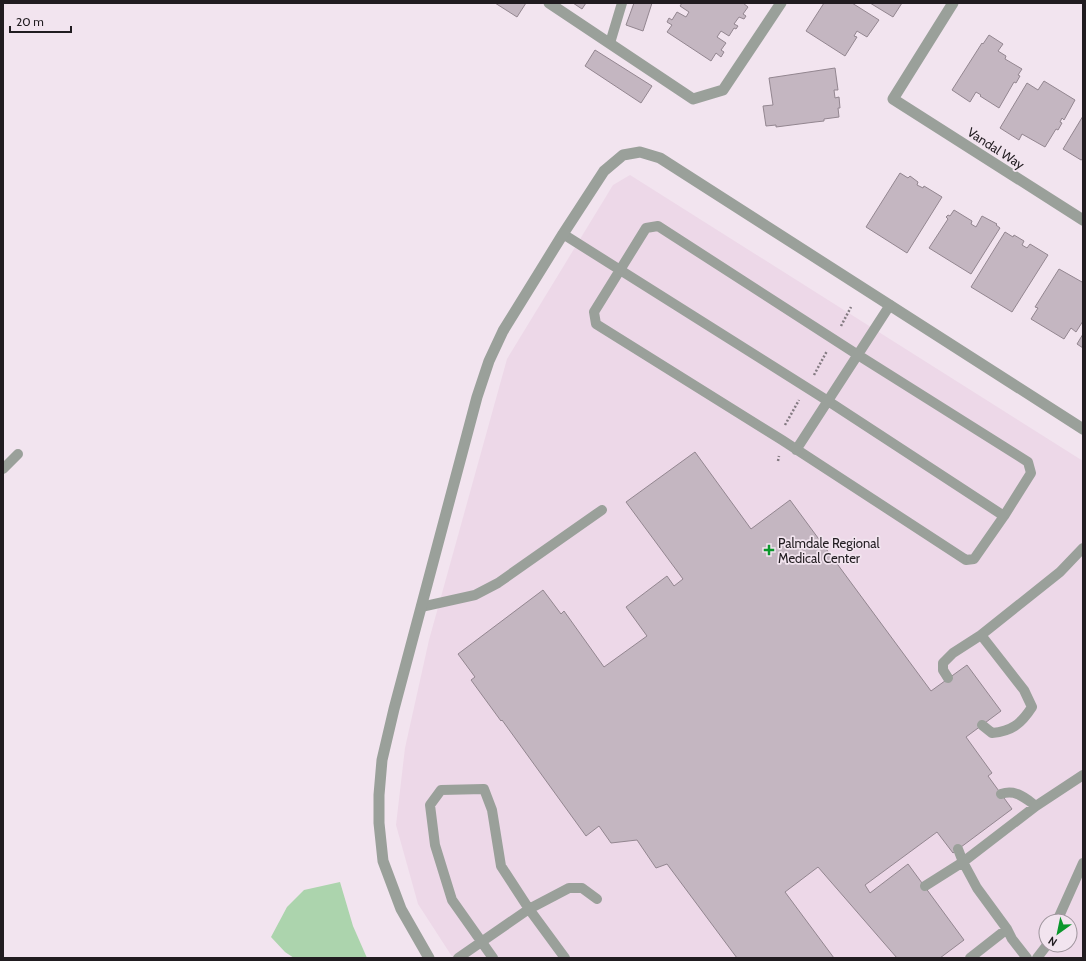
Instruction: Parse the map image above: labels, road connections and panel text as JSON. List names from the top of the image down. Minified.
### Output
{"streets":{"street":["Vandal Way"]},"places":{"health":["Palmdale Regional Medical Center"]},"scale_bar":"20 m","north":"bottom left"}
